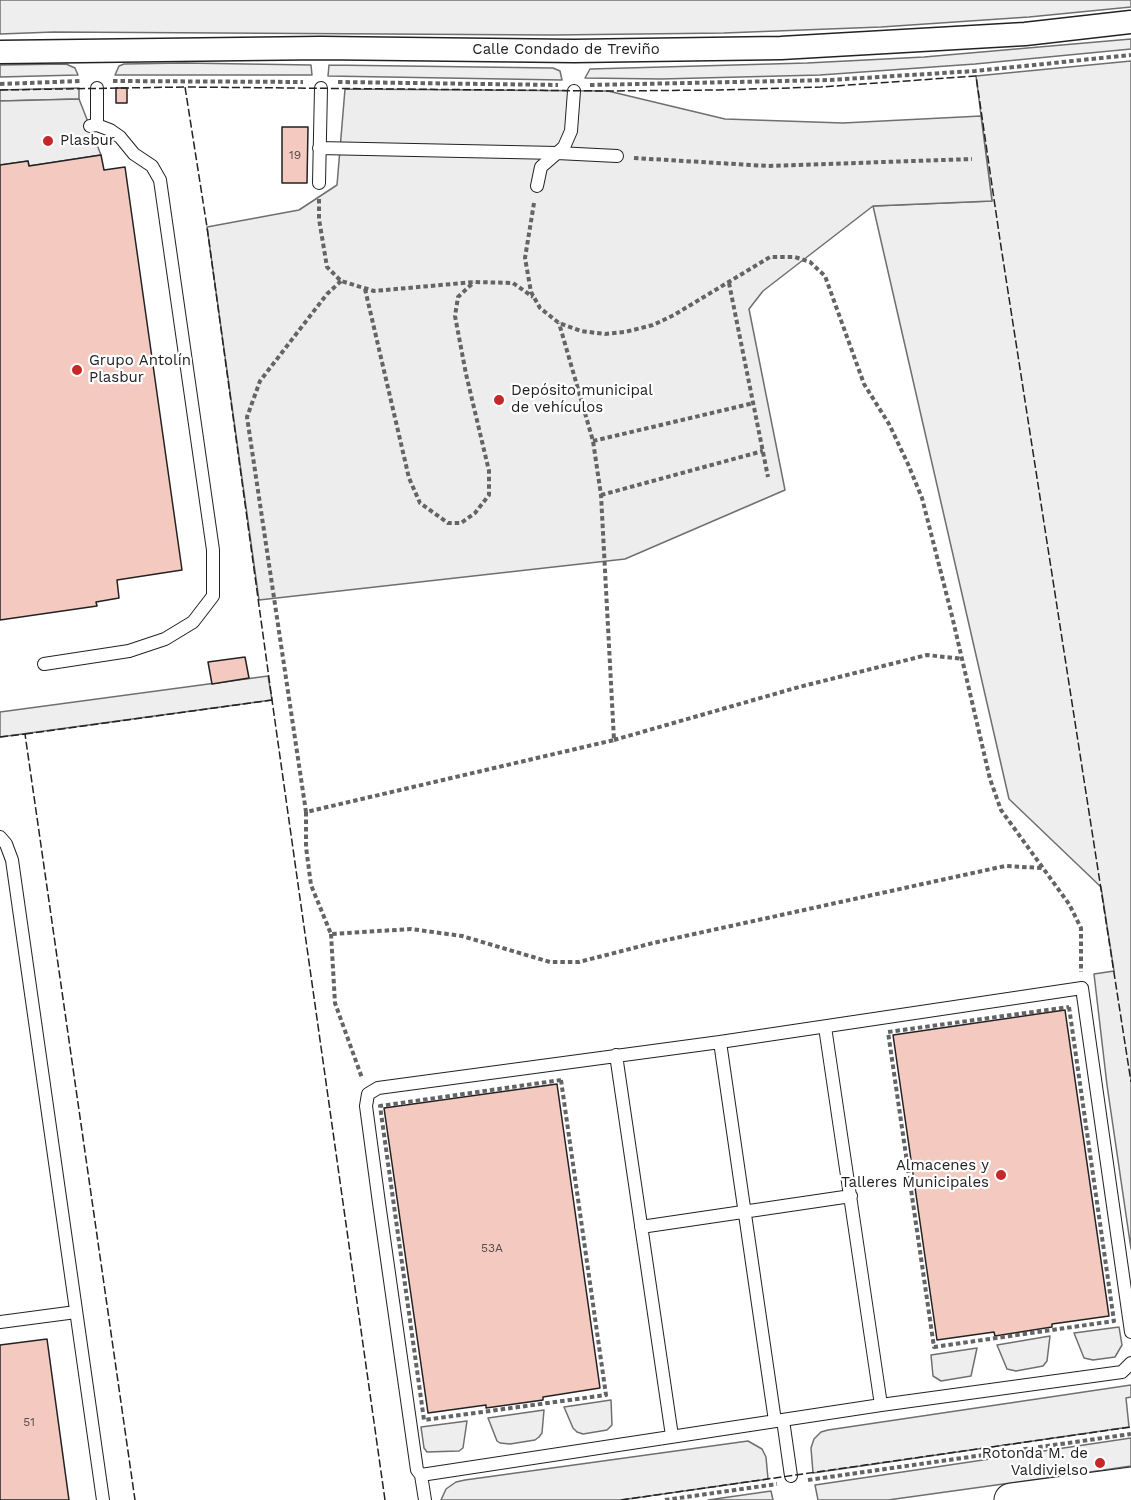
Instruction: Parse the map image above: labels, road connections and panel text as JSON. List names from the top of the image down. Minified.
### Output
{"streets":{"street":["Calle Condado de Treviño"]},"places":["Plasbur","Grupo Antolín Plasbur","Depósito municipal de vehículos","Almacenes y Talleres Municipales","Rotonda M. de Valdivielso"],"house_numbers":["19","53A","51"]}
